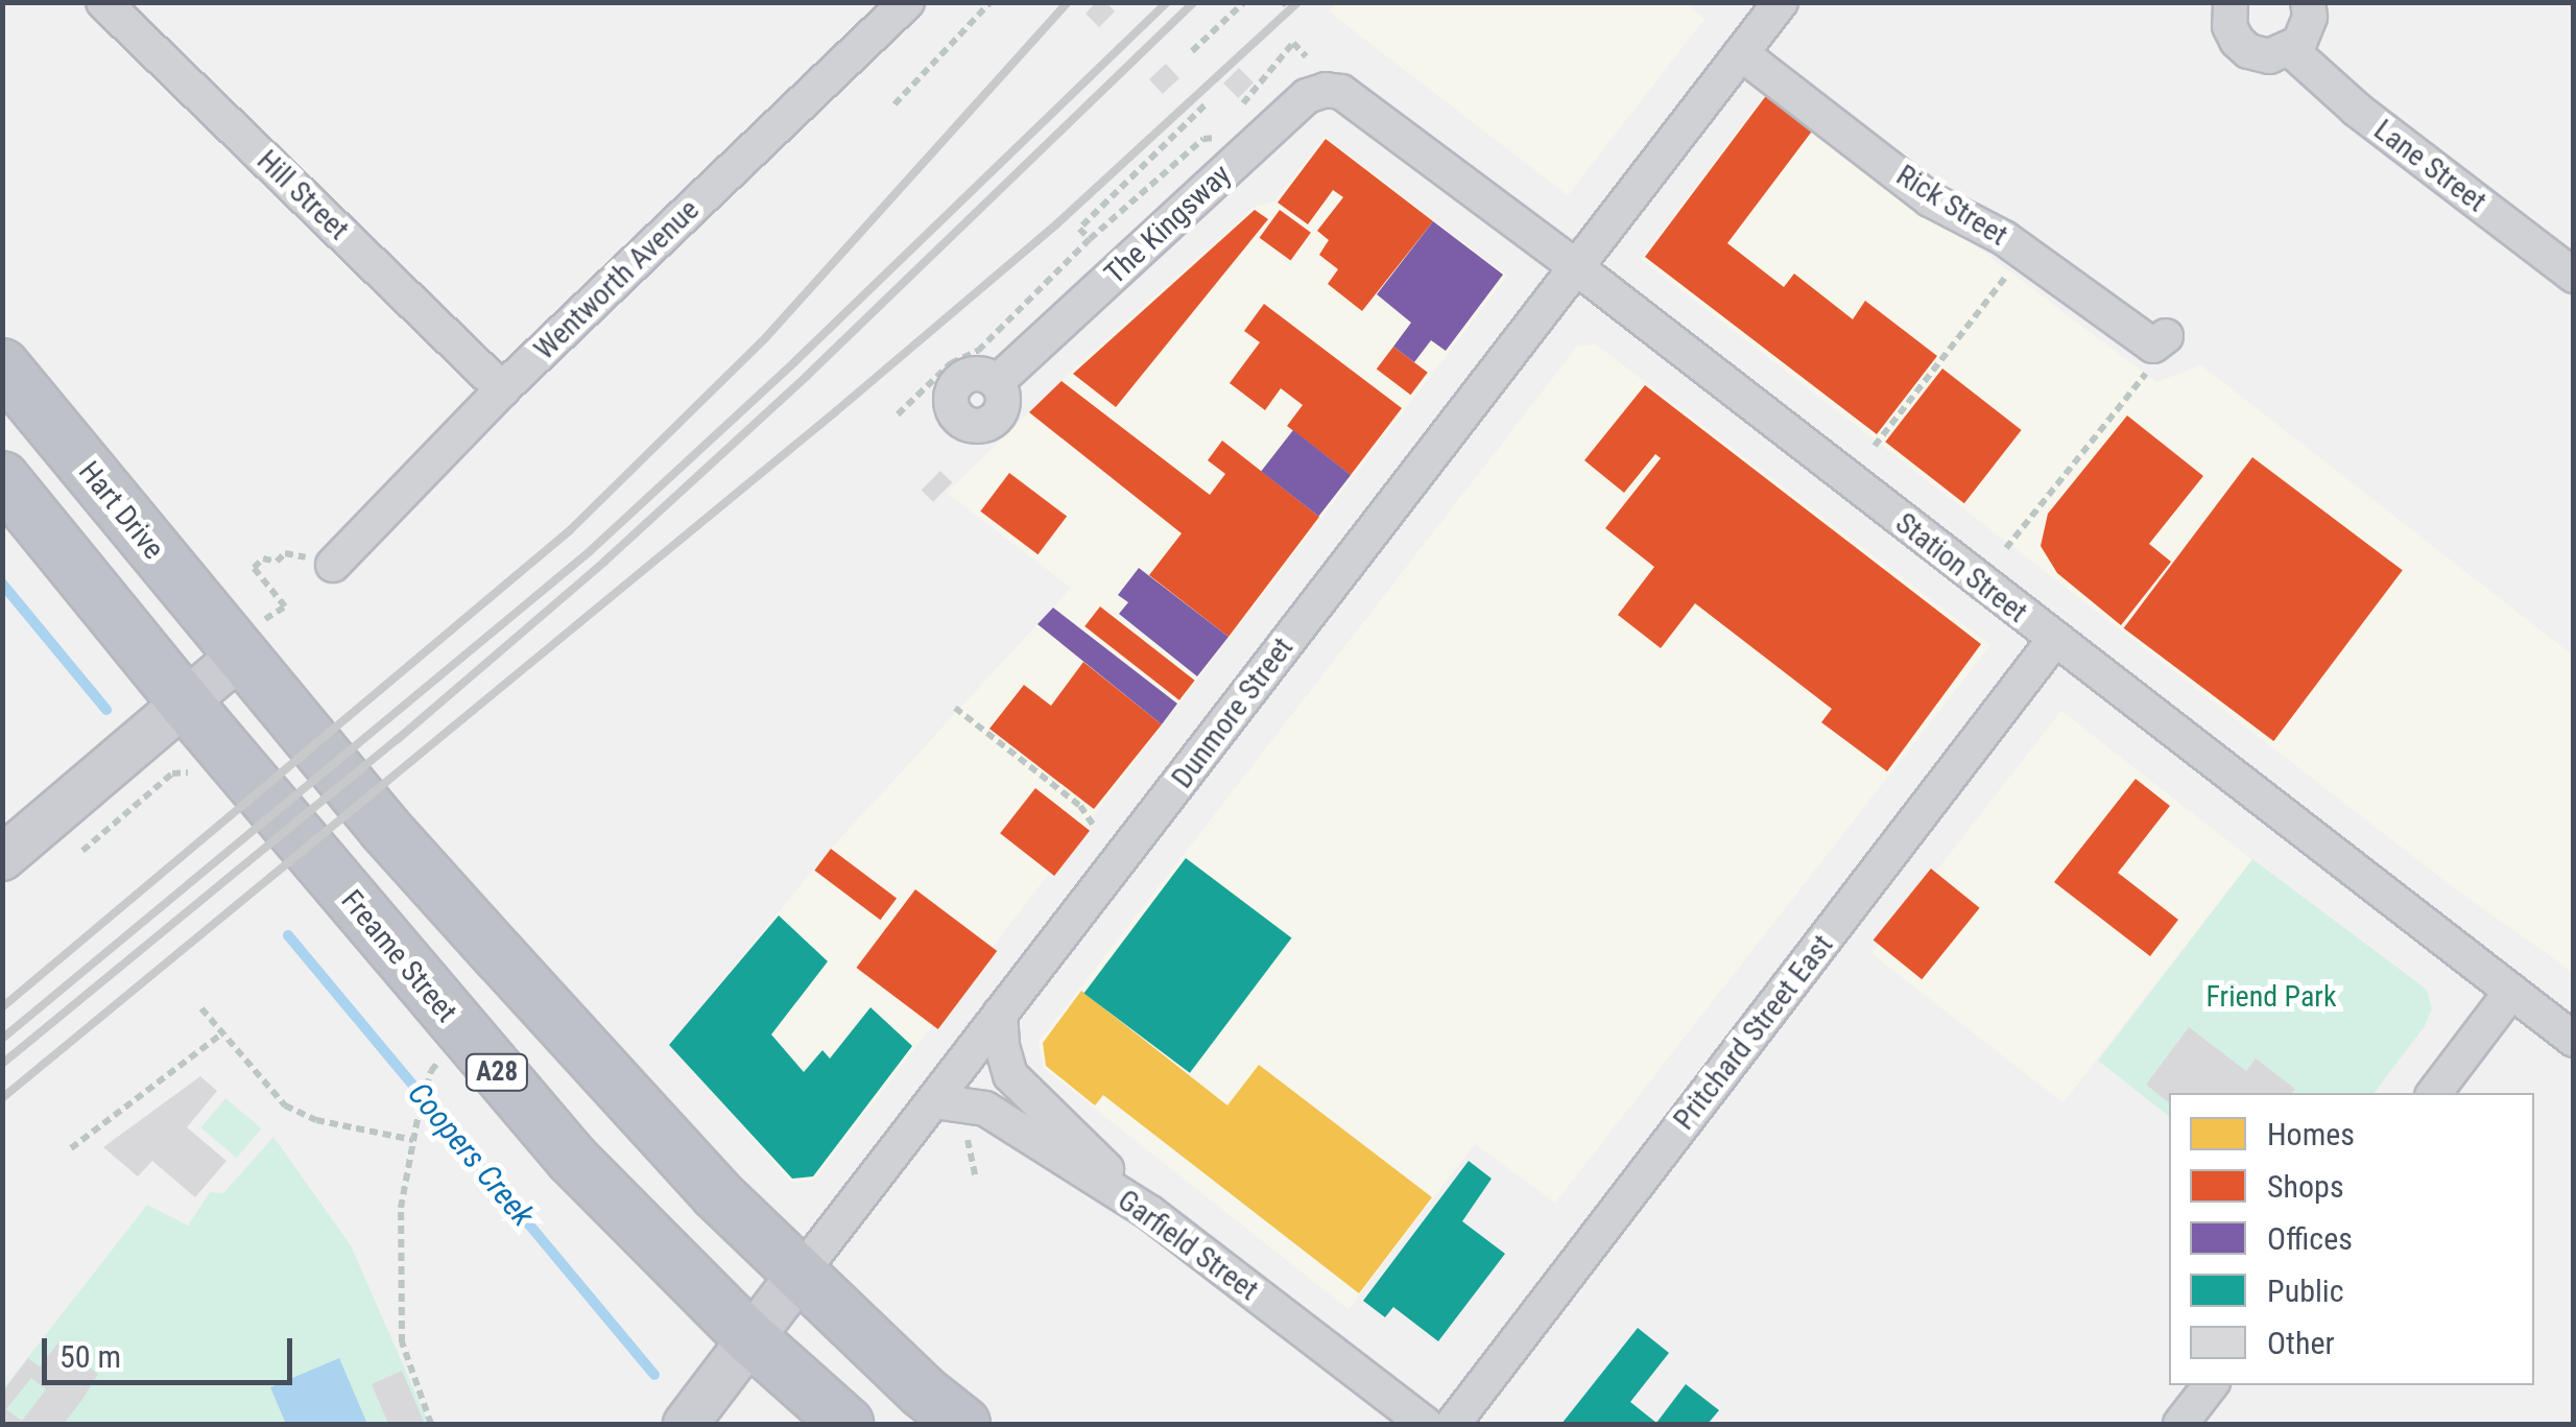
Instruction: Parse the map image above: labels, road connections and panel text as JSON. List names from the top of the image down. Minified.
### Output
{"streets":{"highway":["Hart Drive","Freame Street","A28"],"main road":["Dunmore Street"],"street":["Lane Street","Hill Street","Rick Street","The Kingsway","Wentworth Avenue","Station Street","Pritchard Street East","Garfield Street"]},"crossings":[["Hill Street","Wentworth Avenue"],["Rick Street","Dunmore Street"],["The Kingsway","Station Street"],["Hart Drive","A28"],["Station Street","Dunmore Street"],["Station Street","Pritchard Street East"],["Dunmore Street","Freame Street"],["Dunmore Street","A28"],["Dunmore Street","Garfield Street"],["Freame Street","A28"]],"water":["Coopers Creek"],"parks":["Friend Park"],"legend":["Homes","Shops","Offices","Public","Other"],"scale_bar":"50 m"}
